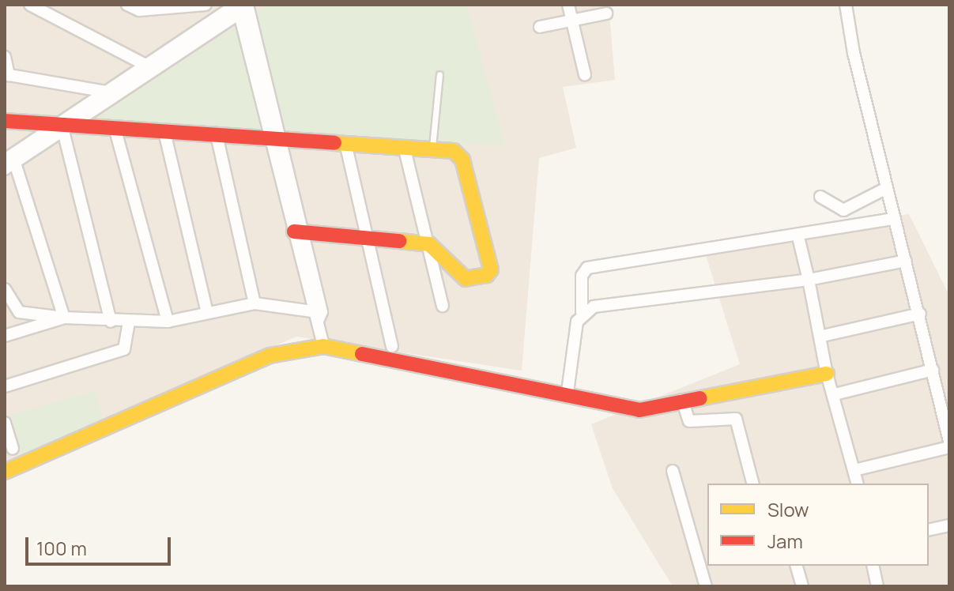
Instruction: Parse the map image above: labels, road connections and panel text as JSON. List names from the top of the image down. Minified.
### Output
{"legend":["Slow","Jam"],"scale_bar":"100 m"}
